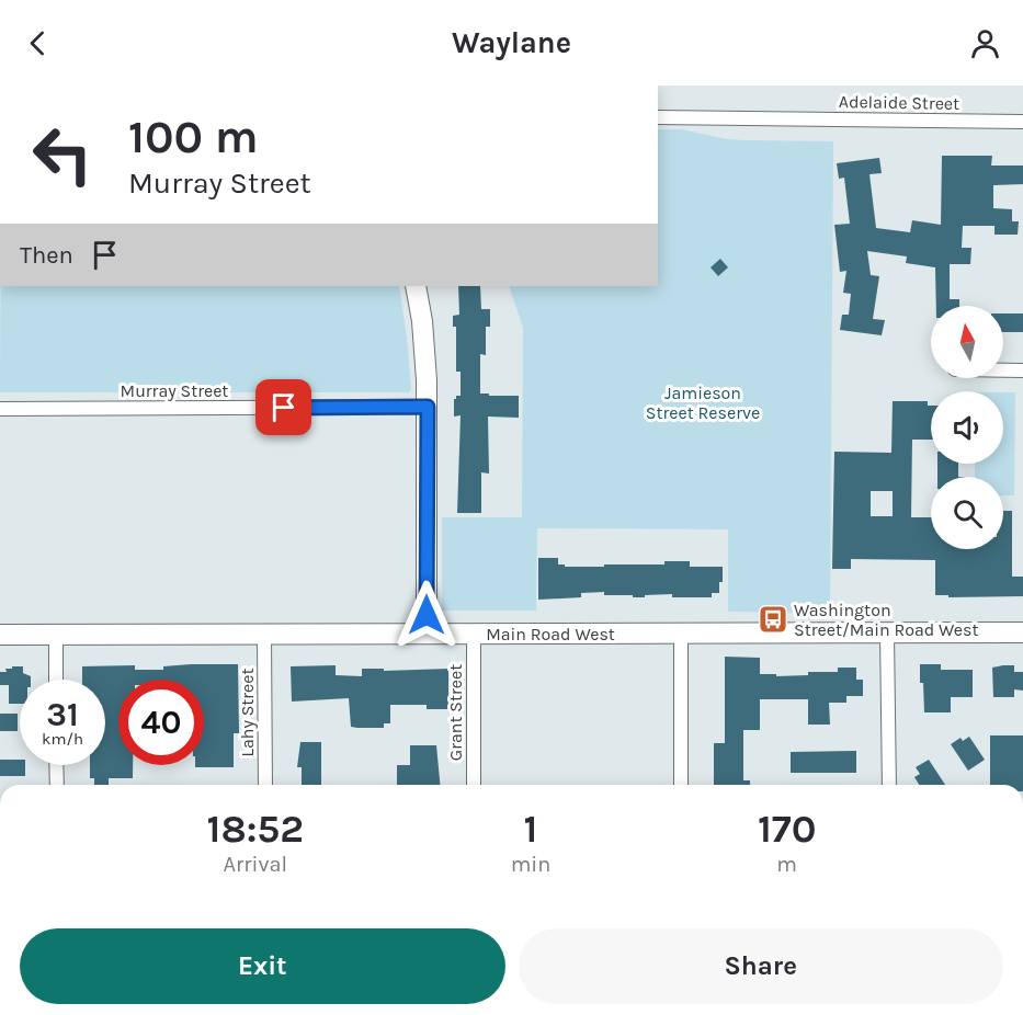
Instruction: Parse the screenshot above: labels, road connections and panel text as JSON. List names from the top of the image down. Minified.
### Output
{"streets":{"main road":["Main Road West"],"street":["Adelaide Street","Murray Street","Lahy Street","Grant Street"]},"crossings":[["Main Road West","Lahy Street"],["Main Road West","Grant Street"]],"parks":["Jamieson Street Reserve"],"places":{"bus stop":["Washington Street/Main Road West"]},"north":"top","page":{"header":"Waylane","turn":["100 m","Murray Street"],"then":"Then","speed":"31 km/h","limit":"40","eta":["18:52","Arrival","1","min","170","m"],"buttons":["Exit","Share"]}}
